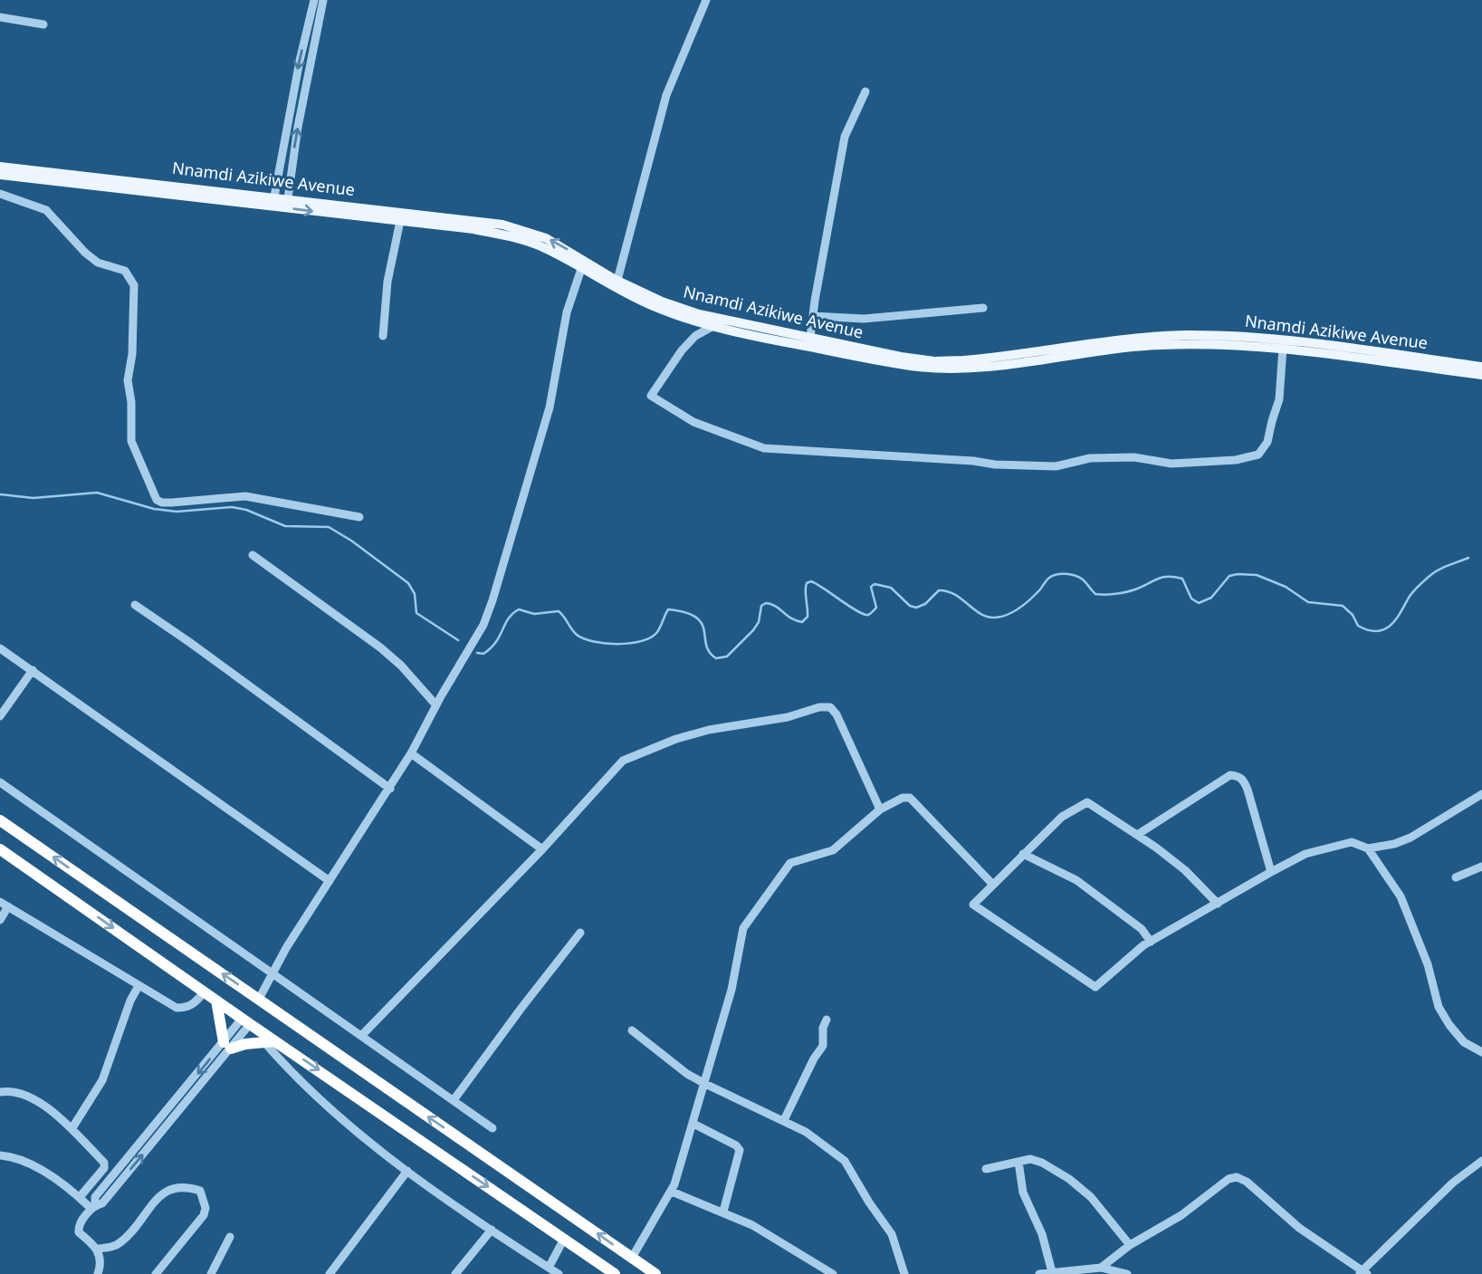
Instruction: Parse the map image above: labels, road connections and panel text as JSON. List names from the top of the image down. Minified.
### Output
{"streets":{"main road":["Nnamdi Azikiwe Avenue"]}}
